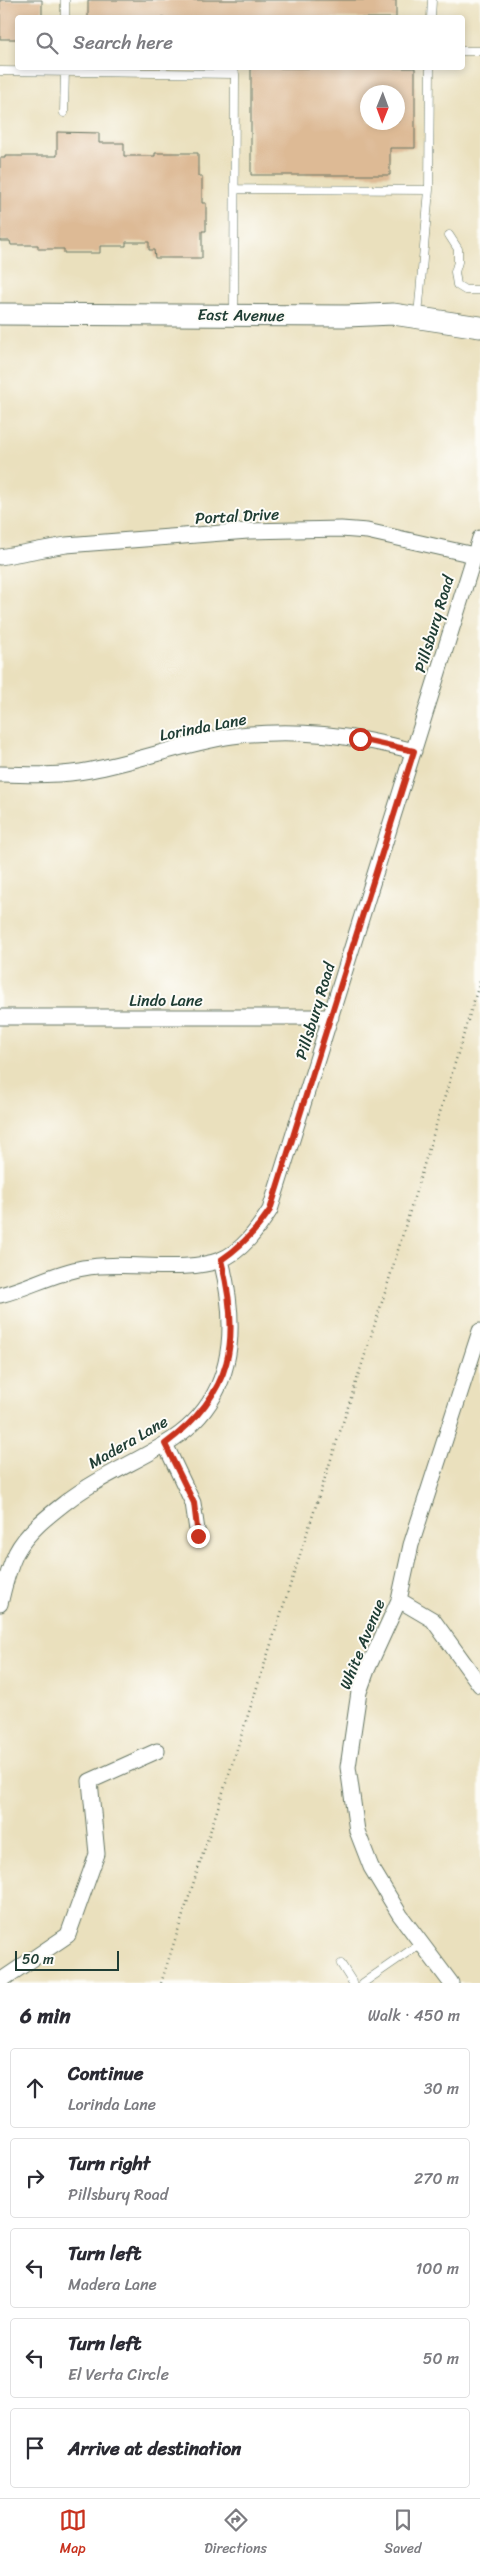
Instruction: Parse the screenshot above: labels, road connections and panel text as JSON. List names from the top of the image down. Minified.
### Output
{"streets":{"main road":["East Avenue"],"street":["Portal Drive","Pillsbury Road","Lorinda Lane","Lindo Lane","Madera Lane","White Avenue"]},"crossings":[["Portal Drive","Pillsbury Road"],["Pillsbury Road","Lorinda Lane"],["Pillsbury Road","Lindo Lane"],["Pillsbury Road","Madera Lane"]],"scale_bar":"50 m","north":"bottom","page":{"search":"Search here","scale":"50 m","heading":["6 min","Walk · 450 m"],"list":[["Continue","Lorinda Lane","30 m"],["Turn right","Pillsbury Road","270 m"],["Turn left","Madera Lane","100 m"],["Turn left","El Verta Circle","50 m"],"Arrive at destination"],"nav":["Map","Directions","Saved"]}}
